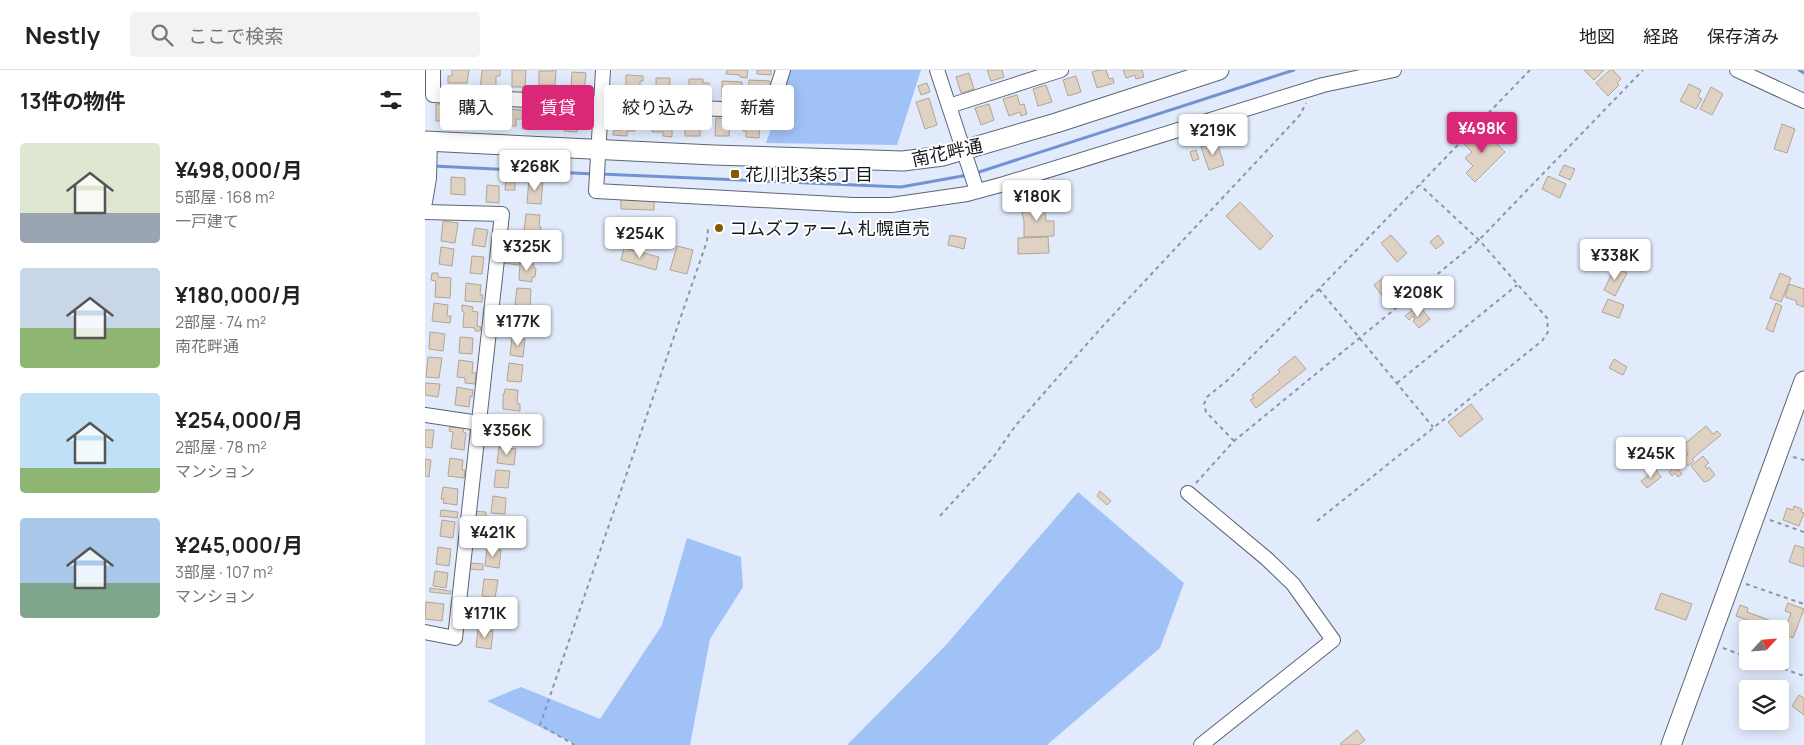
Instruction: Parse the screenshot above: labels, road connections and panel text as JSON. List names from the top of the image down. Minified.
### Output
{"streets":{"street":["南花畔通"]},"places":{"transit":["花川北3条5丁目"],"other":["コムズファーム 札幌直売"]},"north":"top right","page":{"header":"Nestly","search":"ここで検索","nav":["地図","経路","保存済み"],"heading":"13件の物件","chip":["購入","賃貸","絞り込み","新着"],"price":["¥498K","¥219K","¥268K","¥180K","¥254K","¥325K","¥338K","¥208K","¥177K","¥356K","¥245K","¥421K","¥171K"],"list":[{"name":"¥498,000/月","note":"5部屋 · 168 m² · 一戸建て"},{"name":"¥180,000/月","note":"2部屋 · 74 m² · 南花畔通"},{"name":"¥254,000/月","note":"2部屋 · 78 m² · マンション"},{"name":"¥245,000/月","note":"3部屋 · 107 m² · マンション"}]}}
